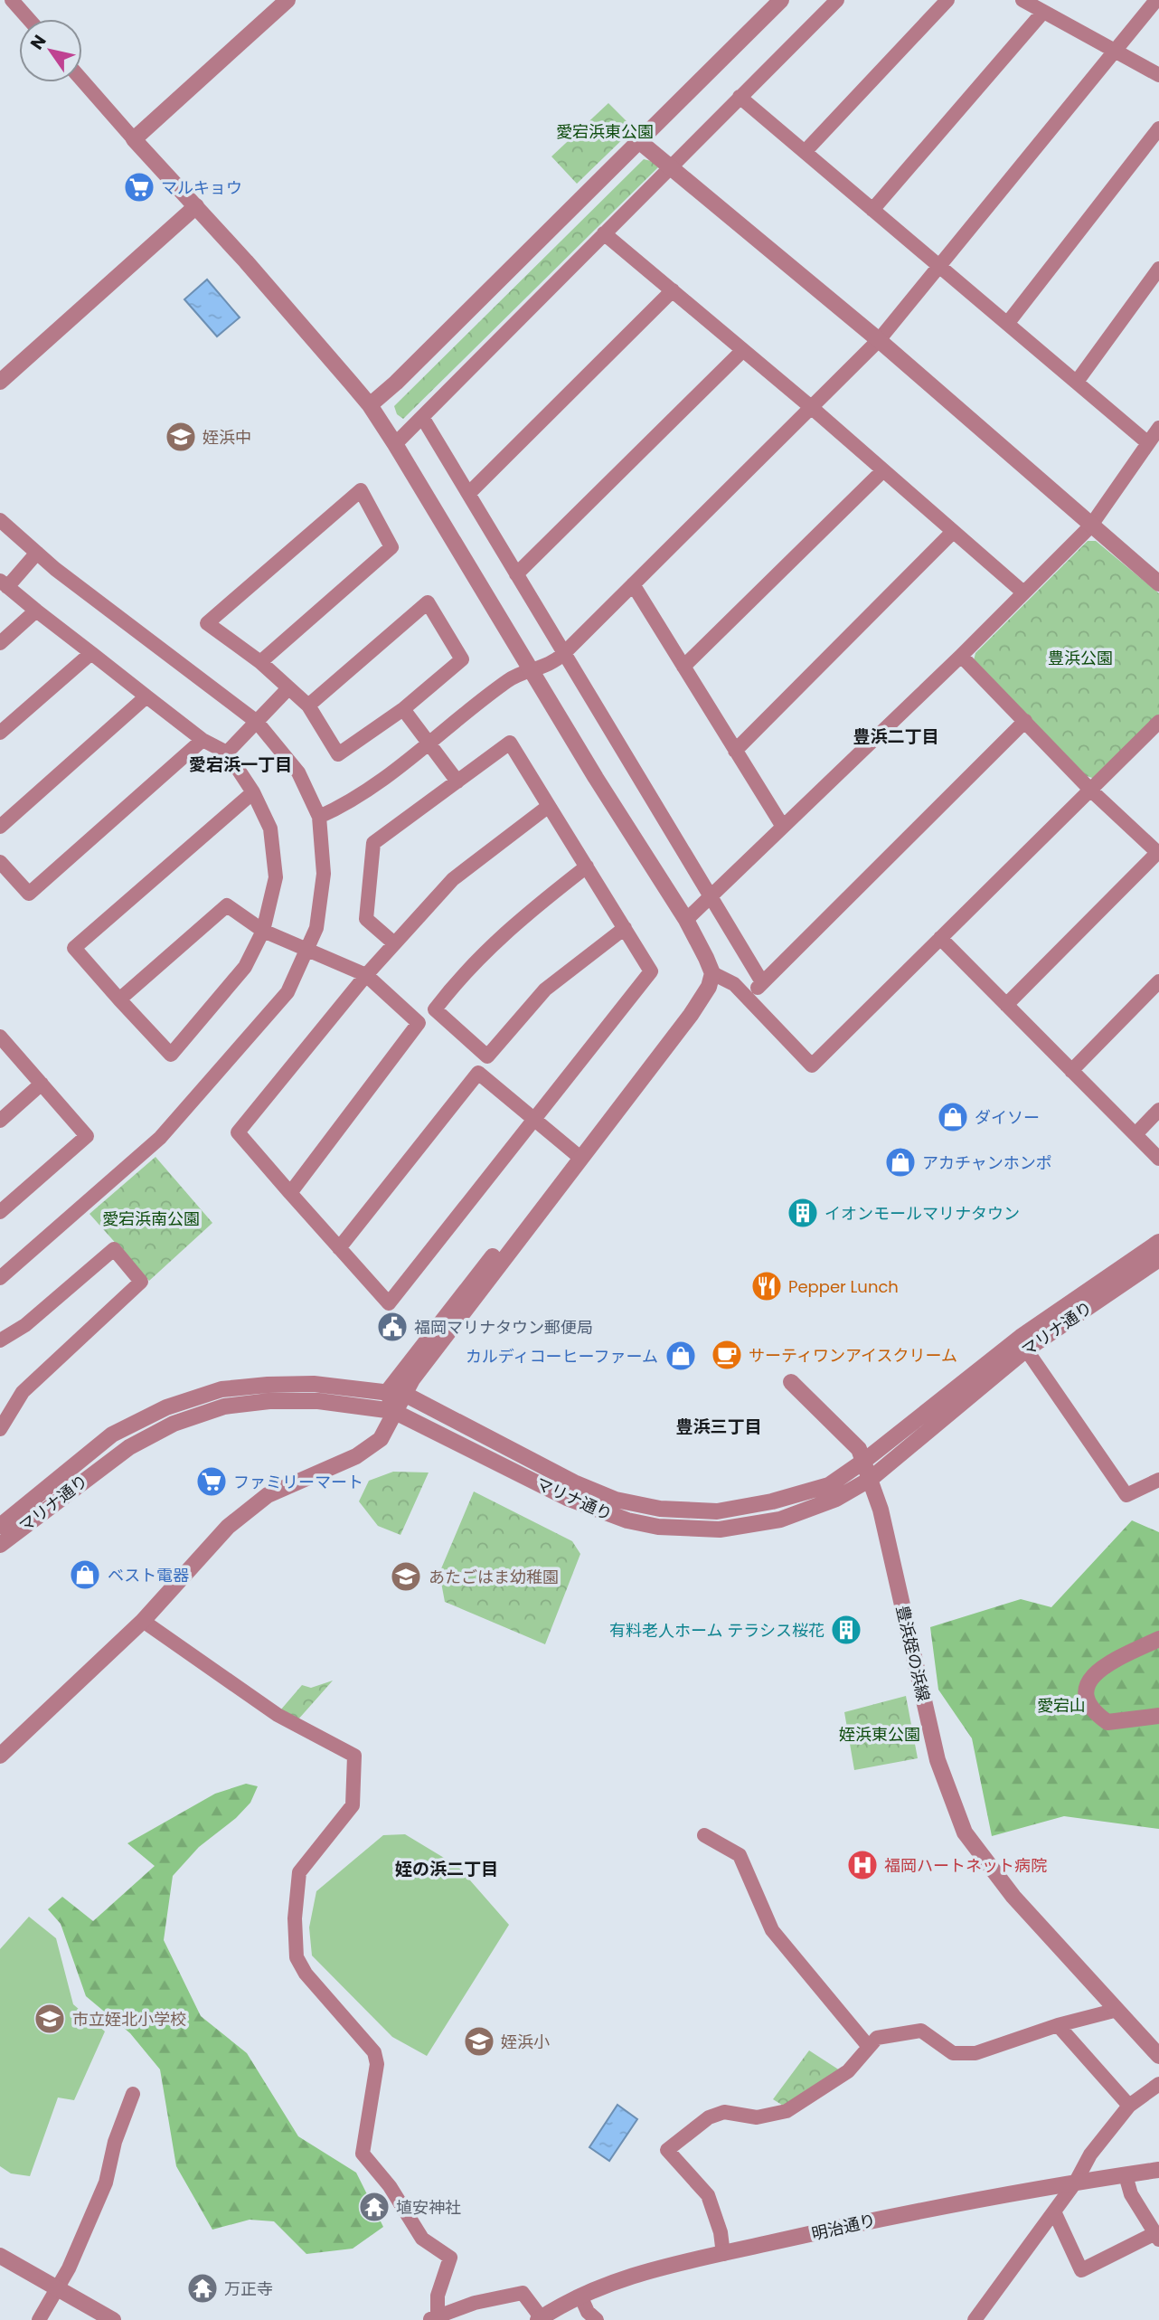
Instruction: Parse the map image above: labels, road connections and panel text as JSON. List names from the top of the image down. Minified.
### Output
{"streets":{"street":["マリナ通り","豊浜姪の浜線","明治通り"]},"crossings":[["マリナ通り","豊浜姪の浜線"]],"districts":["豊浜二丁目","愛宕浜一丁目","豊浜三丁目","姪の浜二丁目"],"parks":["愛宕浜東公園","豊浜公園","愛宕浜南公園","愛宕山","姪浜東公園"],"places":{"supermarket":["マルキョウ","ファミリーマート"],"school or university":["姪浜中","あたごはま幼稚園","市立姪北小学校","姪浜小"],"shop":["ダイソー","アカチャンホンポ","カルディコーヒーファーム","ベスト電器"],"building":["イオンモールマリナタウン","有料老人ホーム テラシス桜花"],"restaurant":["Pepper Lunch"],"public building":["福岡マリナタウン郵便局"],"cafe":["サーティワンアイスクリーム"],"hospital":["福岡ハートネット病院"],"temple":["埴安神社","万正寺"]},"north":"top left"}
